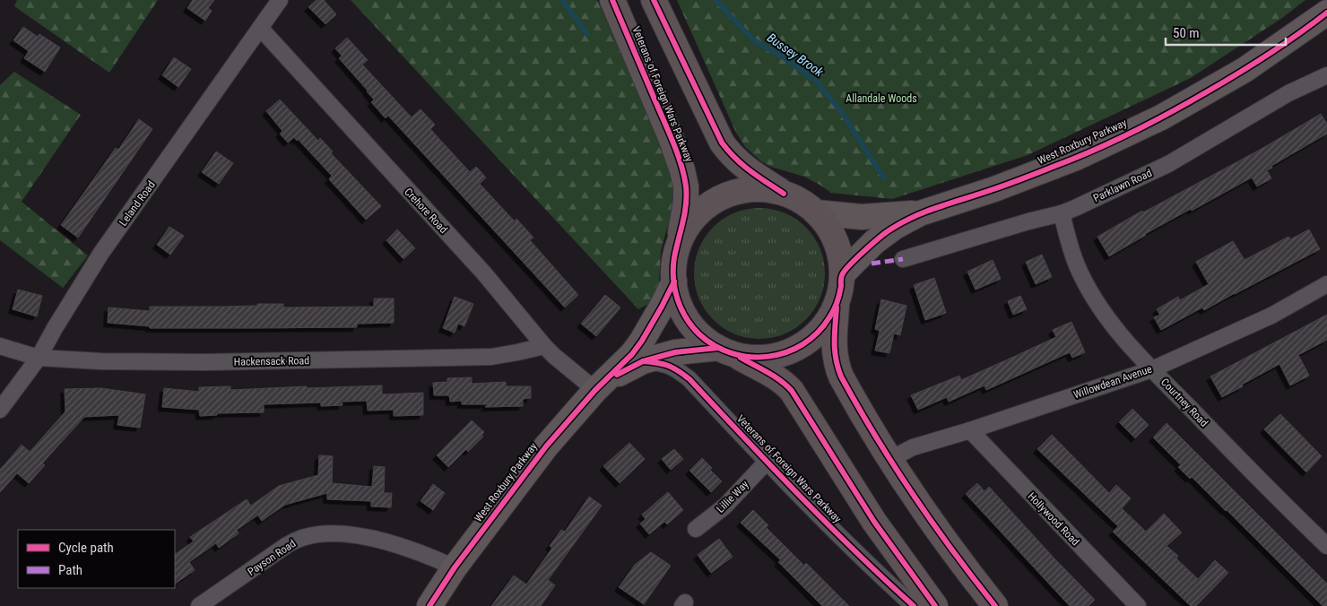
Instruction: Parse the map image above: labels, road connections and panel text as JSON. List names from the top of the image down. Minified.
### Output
{"streets":{"highway":["Veterans of Foreign Wars Parkway"],"main road":["West Roxbury Parkway"],"street":["Parklawn Road","Leland Road","Crehore Road","Hackensack Road","Willowdean Avenue","Courtney Road","Lillie Way","Hollywood Road","Payson Road"]},"crossings":[["Veterans of Foreign Wars Parkway","West Roxbury Parkway"],["Veterans of Foreign Wars Parkway","Lillie Way"],["West Roxbury Parkway","Crehore Road"],["West Roxbury Parkway","Payson Road"],["Parklawn Road","Courtney Road"],["Leland Road","Crehore Road"],["Leland Road","Hackensack Road"],["Crehore Road","Hackensack Road"],["Willowdean Avenue","Courtney Road"],["Willowdean Avenue","Hollywood Road"]],"water":["Bussey Brook"],"parks":["Allandale Woods"],"legend":["Cycle path","Path"],"scale_bar":"50 m"}
